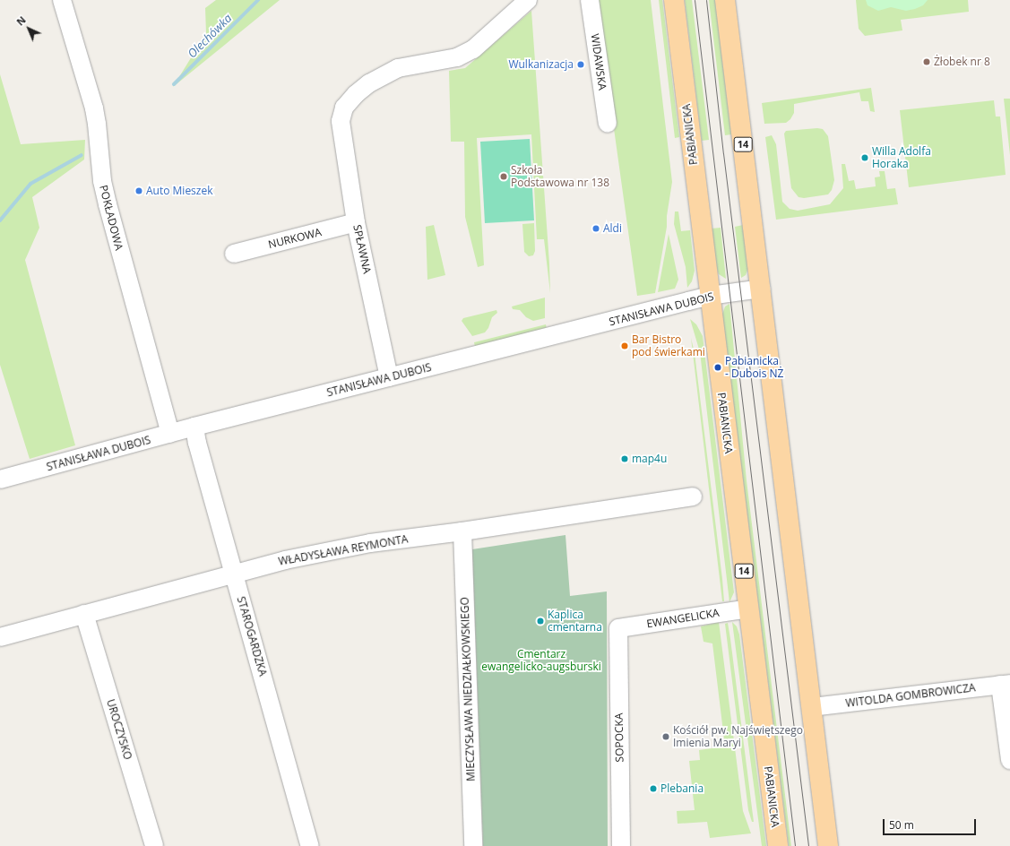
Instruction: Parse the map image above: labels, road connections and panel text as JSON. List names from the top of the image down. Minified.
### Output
{"streets":{"main road":["PABIANICKA","14"],"street":["WIDAWSKA","POKŁADOWA","NURKOWA","SPŁAWNA","STANISŁAWA DUBOIS","WŁADYSŁAWA REYMONTA","EWANGELICKA","STAROGARDZKA","MIECZYSŁAWA NIEDZIAŁKOWSKIEGO","WITOLDA GOMBROWICZA","UROCZYSKO","SOPOCKA"]},"crossings":[["PABIANICKA","STANISŁAWA DUBOIS"],["PABIANICKA","EWANGELICKA"],["14","STANISŁAWA DUBOIS"],["14","WITOLDA GOMBROWICZA"],["POKŁADOWA","STANISŁAWA DUBOIS"],["NURKOWA","SPŁAWNA"],["SPŁAWNA","STANISŁAWA DUBOIS"],["STANISŁAWA DUBOIS","STAROGARDZKA"],["WŁADYSŁAWA REYMONTA","STAROGARDZKA"],["WŁADYSŁAWA REYMONTA","MIECZYSŁAWA NIEDZIAŁKOWSKIEGO"],["WŁADYSŁAWA REYMONTA","UROCZYSKO"],["EWANGELICKA","SOPOCKA"]],"water":["Olechówka"],"parks":["Cmentarz ewangelicko-augsburski"],"places":["Żłobek nr 8","Wulkanizacja","Willa Adolfa Horaka","Szkoła Podstawowa nr 138","Auto Mieszek","Aldi","Bar Bistro pod świerkami","Pabianicka - Dubois NŻ","map4u","Kaplica cmentarna","Kościół pw. Najświętszego Imienia Maryi","Plebania"],"scale_bar":"50 m","north":"top left"}
